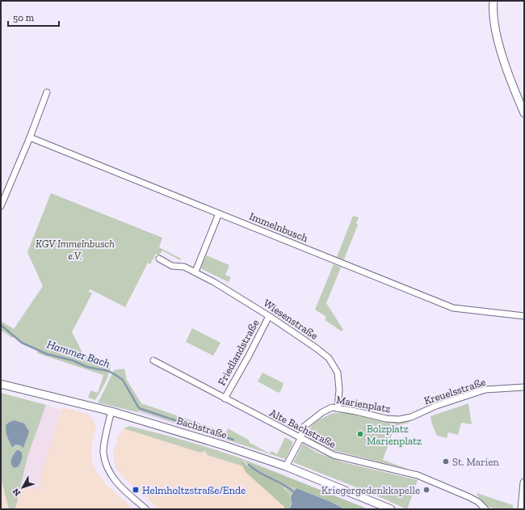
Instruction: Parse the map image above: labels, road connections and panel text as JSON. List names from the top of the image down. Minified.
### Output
{"streets":{"street":["Immelnbusch","Wiesenstraße","Friedlandstraße","Kreuelsstraße","Marienplatz","Bachstraße","Alte Bachstraße"]},"crossings":[["Wiesenstraße","Friedlandstraße"],["Wiesenstraße","Marienplatz"],["Friedlandstraße","Alte Bachstraße"],["Kreuelsstraße","Marienplatz"],["Marienplatz","Bachstraße"],["Marienplatz","Alte Bachstraße"]],"water":["Hammer Bach"],"parks":["KGV Immelnbusch e.V."],"places":{"other":["Bolzplatz Marienplatz","St. Marien","Kriegergedenkkapelle"],"transit":["Helmholtzstraße/Ende"]},"scale_bar":"50 m","north":"bottom left"}
